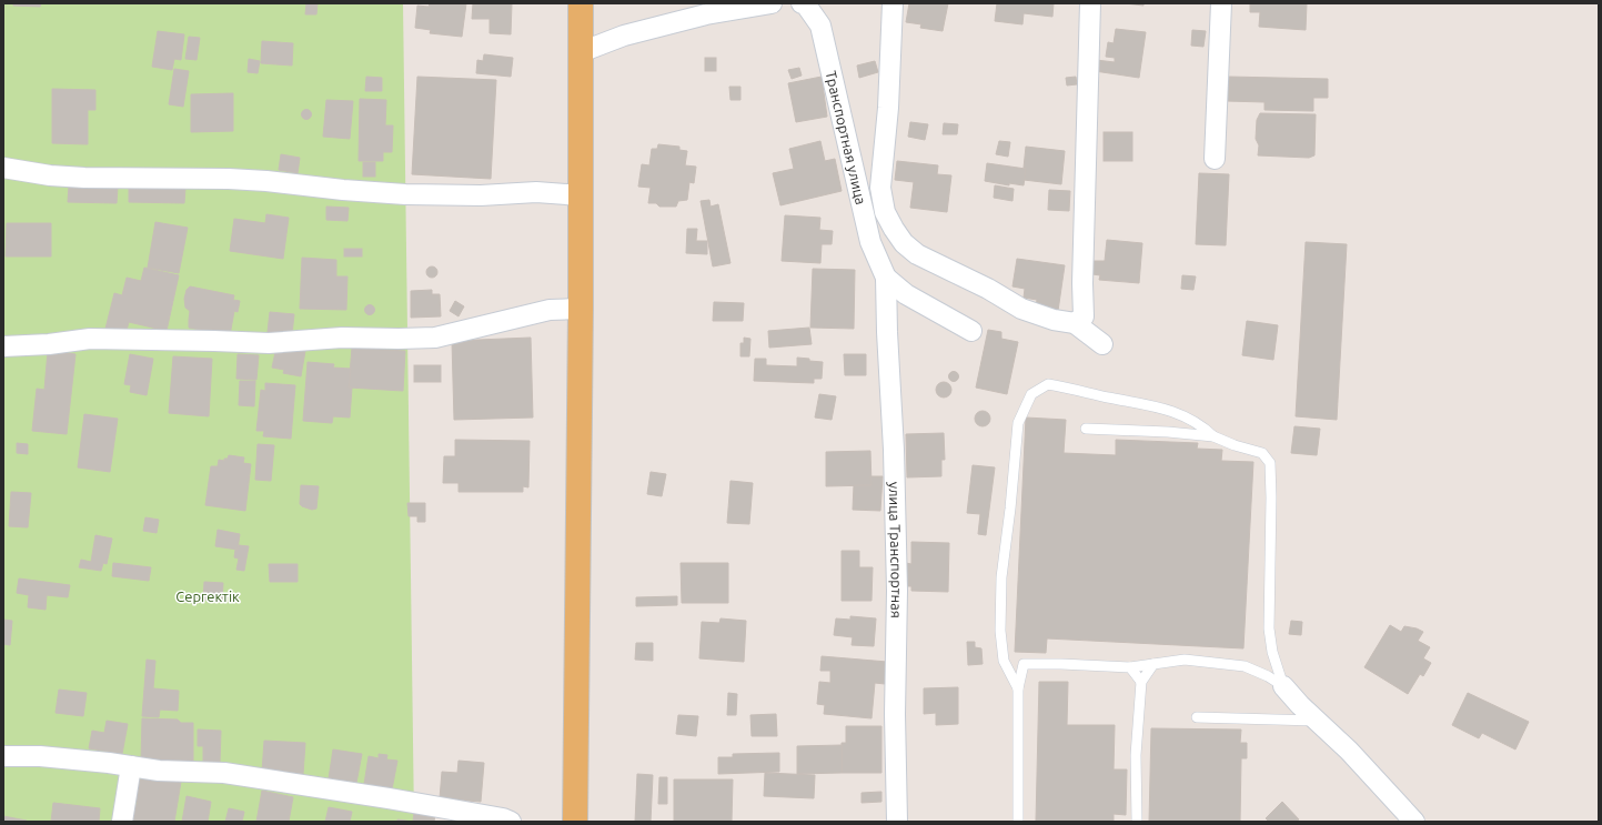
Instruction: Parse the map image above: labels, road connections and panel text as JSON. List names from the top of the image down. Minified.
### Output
{"streets":{"street":["Транспортная улица","улица Транспортная"]},"crossings":[["Транспортная улица","улица Транспортная"]],"parks":["Сергектік"]}
